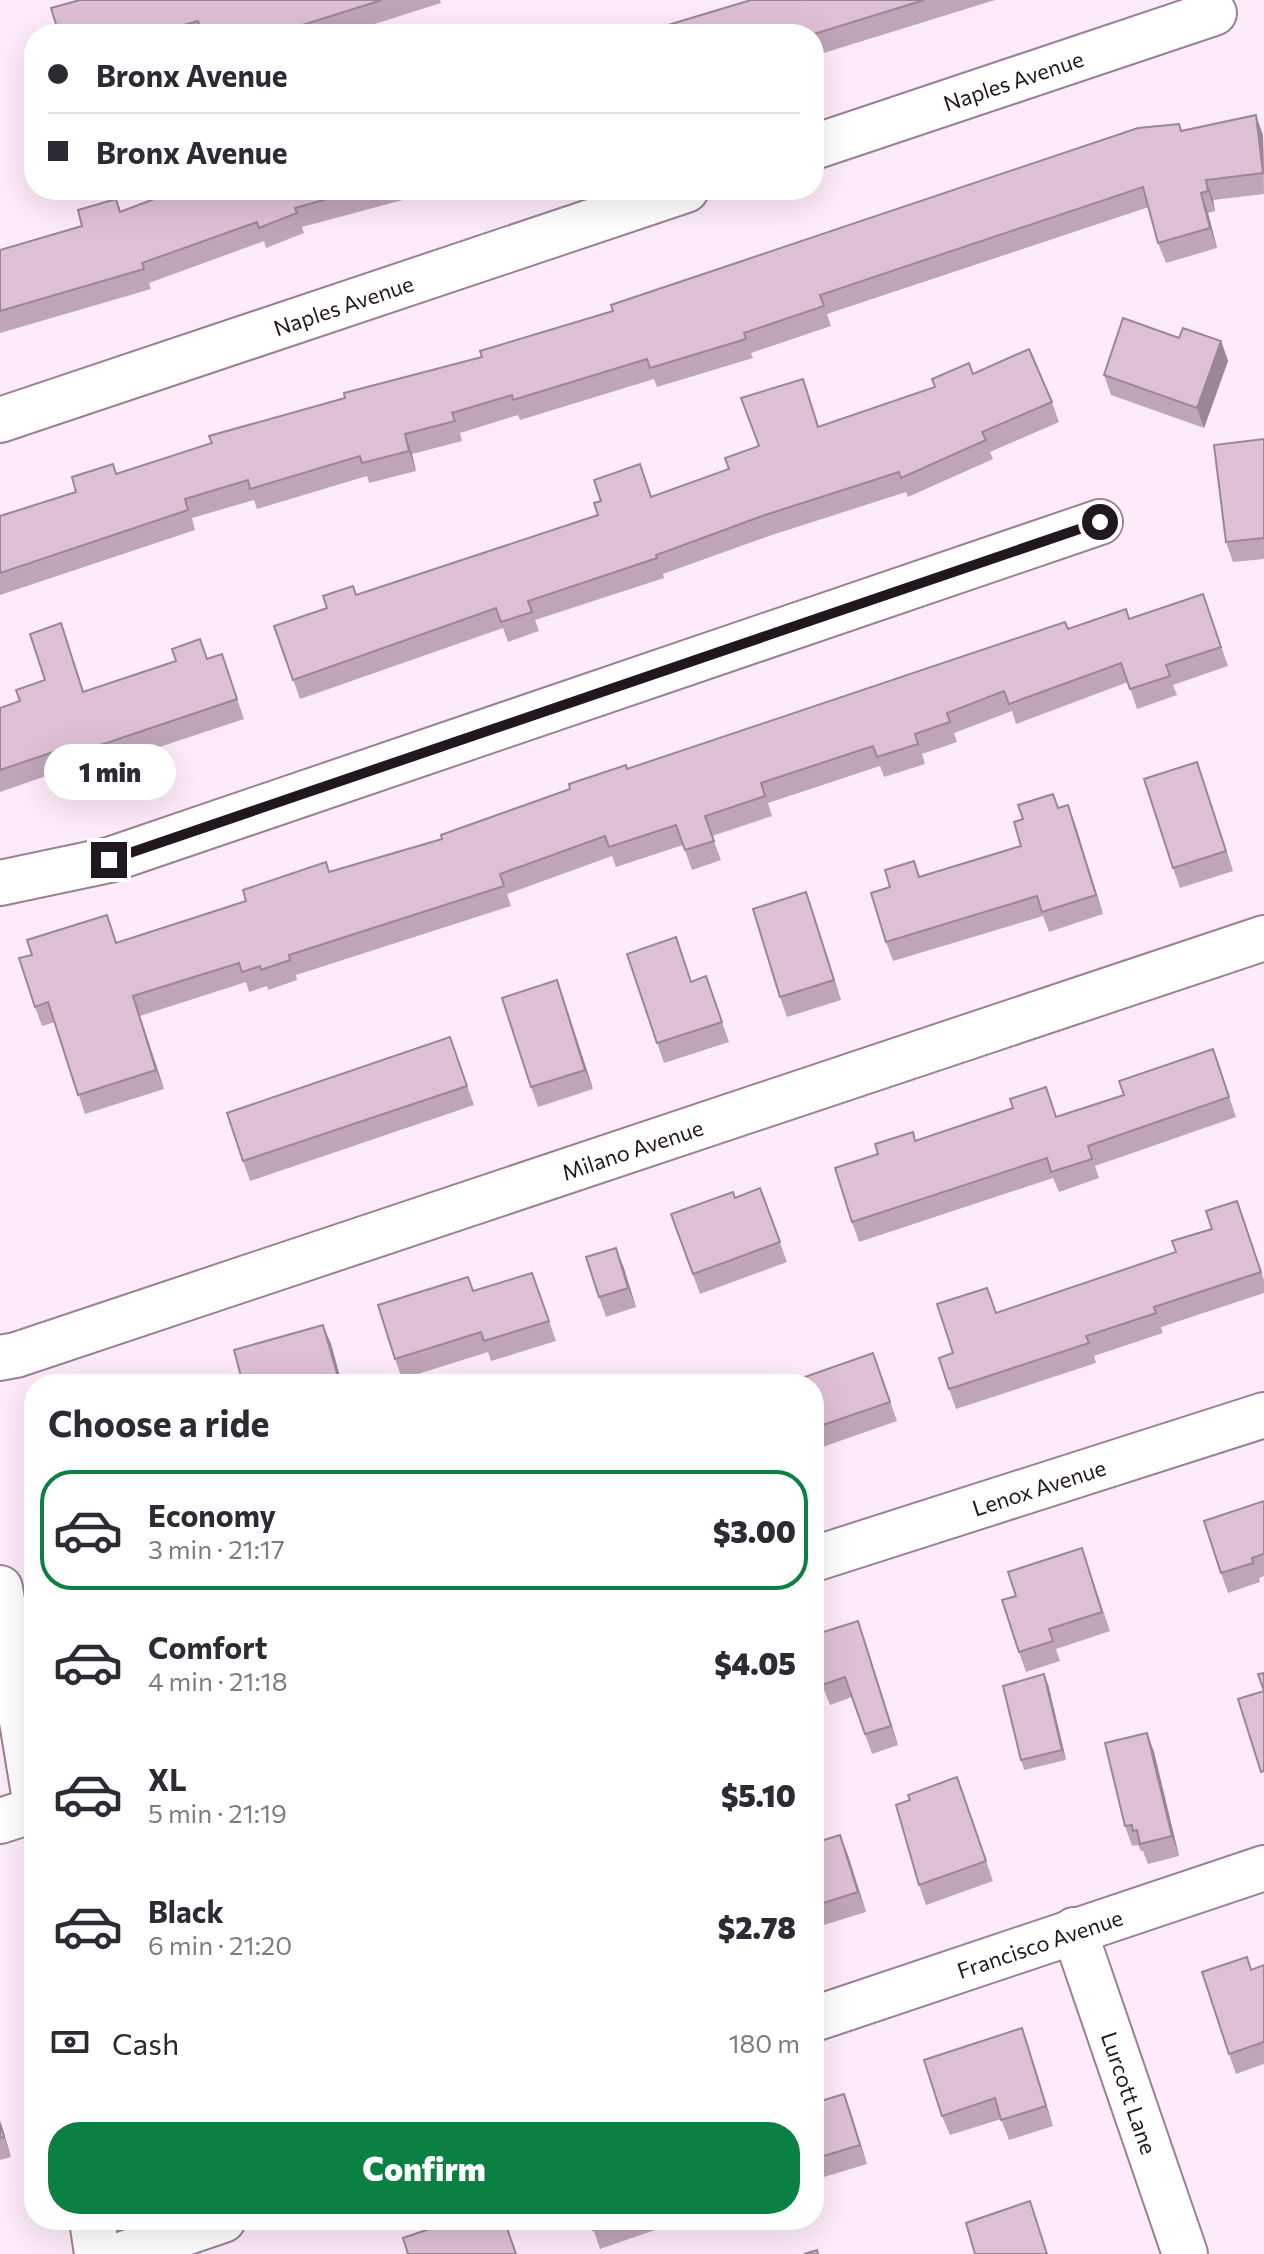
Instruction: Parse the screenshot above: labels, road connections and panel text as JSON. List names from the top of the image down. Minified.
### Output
{"streets":{"street":["Naples Avenue","Milano Avenue","Lenox Avenue","Francisco Avenue","Lurcott Lane"]},"crossings":[["Francisco Avenue","Lurcott Lane"]],"page":{"banner":["Bronx Avenue","Bronx Avenue"],"bubble":"1 min","heading":"Choose a ride","list":[{"name":"Economy","note":"3 min · 21:17","value":"$3.00"},{"name":"Comfort","note":"4 min · 21:18","value":"$4.05"},{"name":"XL","note":"5 min · 21:19","value":"$5.10"},{"name":"Black","note":"6 min · 21:20","value":"$2.78"}],"pay":["Cash","180 m"],"buttons":"Confirm"}}
